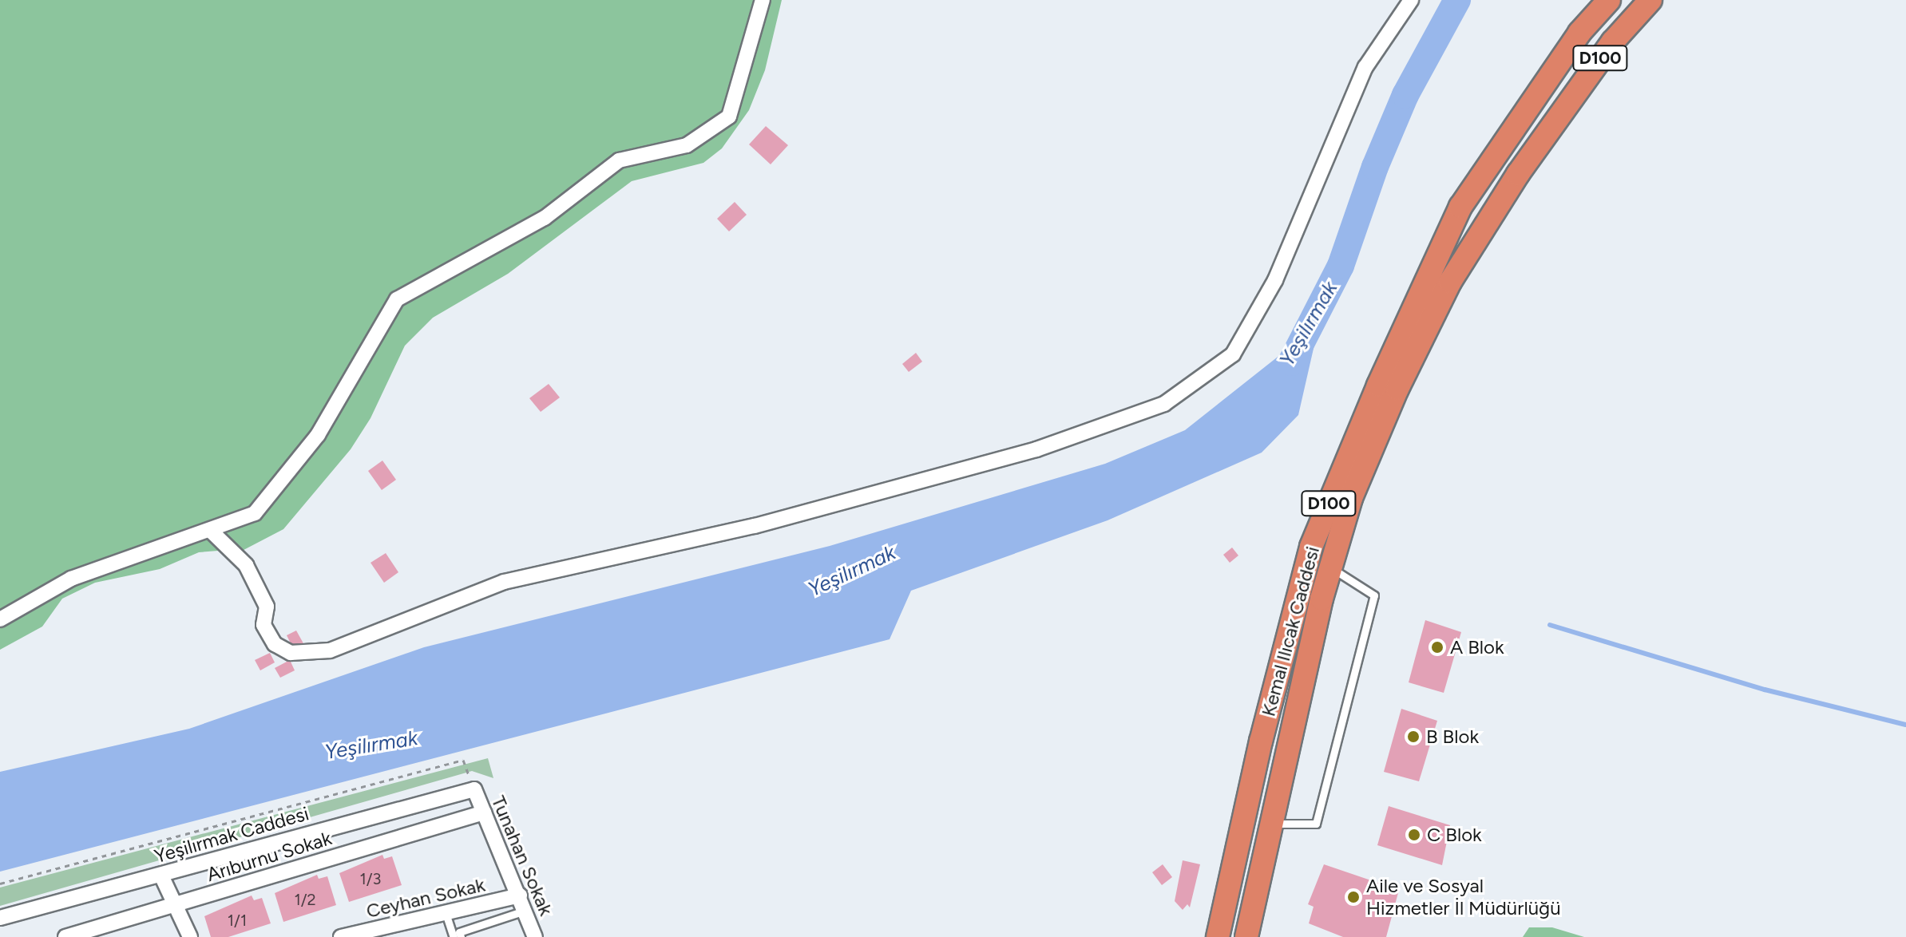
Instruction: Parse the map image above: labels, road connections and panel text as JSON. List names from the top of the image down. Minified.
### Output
{"streets":{"highway":["D100","Kemal Ilıcak Caddesi"],"street":["Yeşilırmak Caddesi","Tunahan Sokak","Arıburnu Sokak","Ceyhan Sokak"]},"crossings":[["Yeşilırmak Caddesi","Tunahan Sokak"],["Tunahan Sokak","Arıburnu Sokak"],["Tunahan Sokak","Ceyhan Sokak"]],"water":["Yeşilırmak"],"places":["A Blok","B Blok","C Blok","Aile ve Sosyal Hizmetler İl Müdürlüğü"],"house_numbers":["1/3","1/2","1/1"]}
